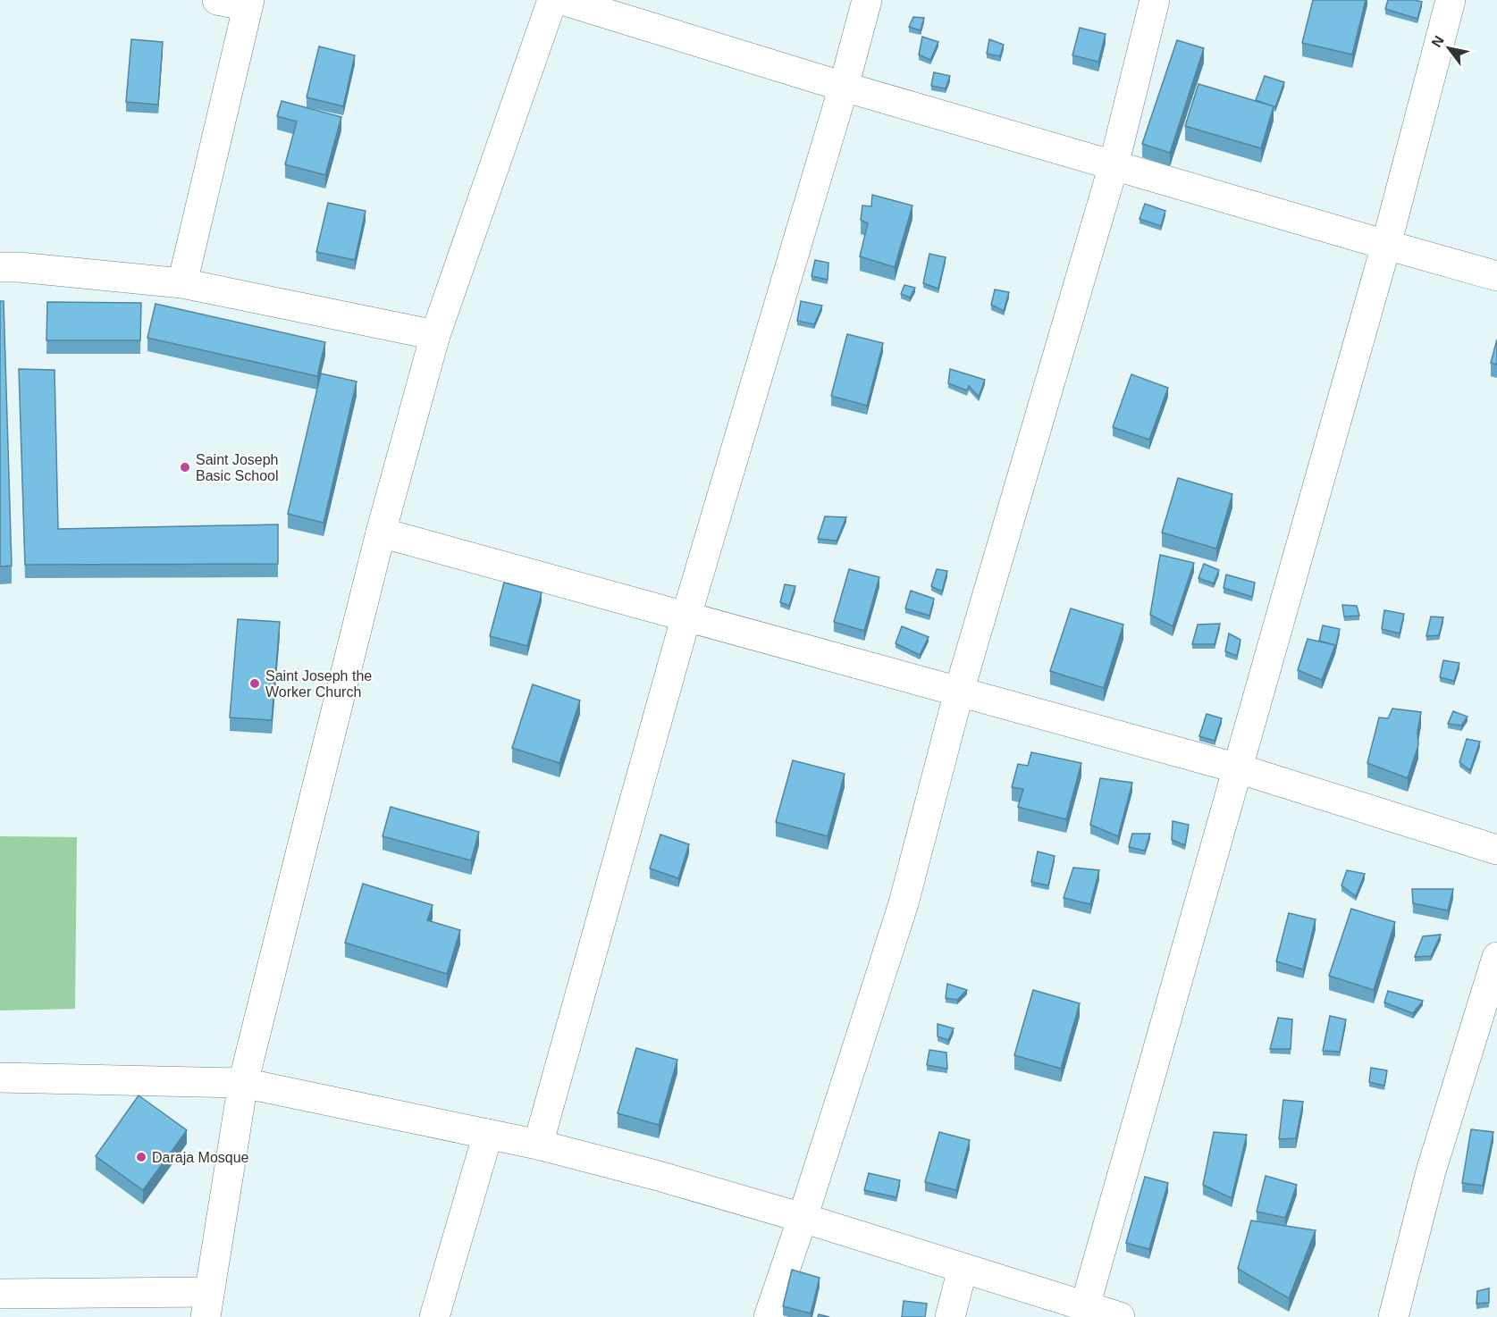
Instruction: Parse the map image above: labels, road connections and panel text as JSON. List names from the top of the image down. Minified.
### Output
{"places":["Saint Joseph Basic School","Saint Joseph the Worker Church","Daraja Mosque"],"north":"top left"}
